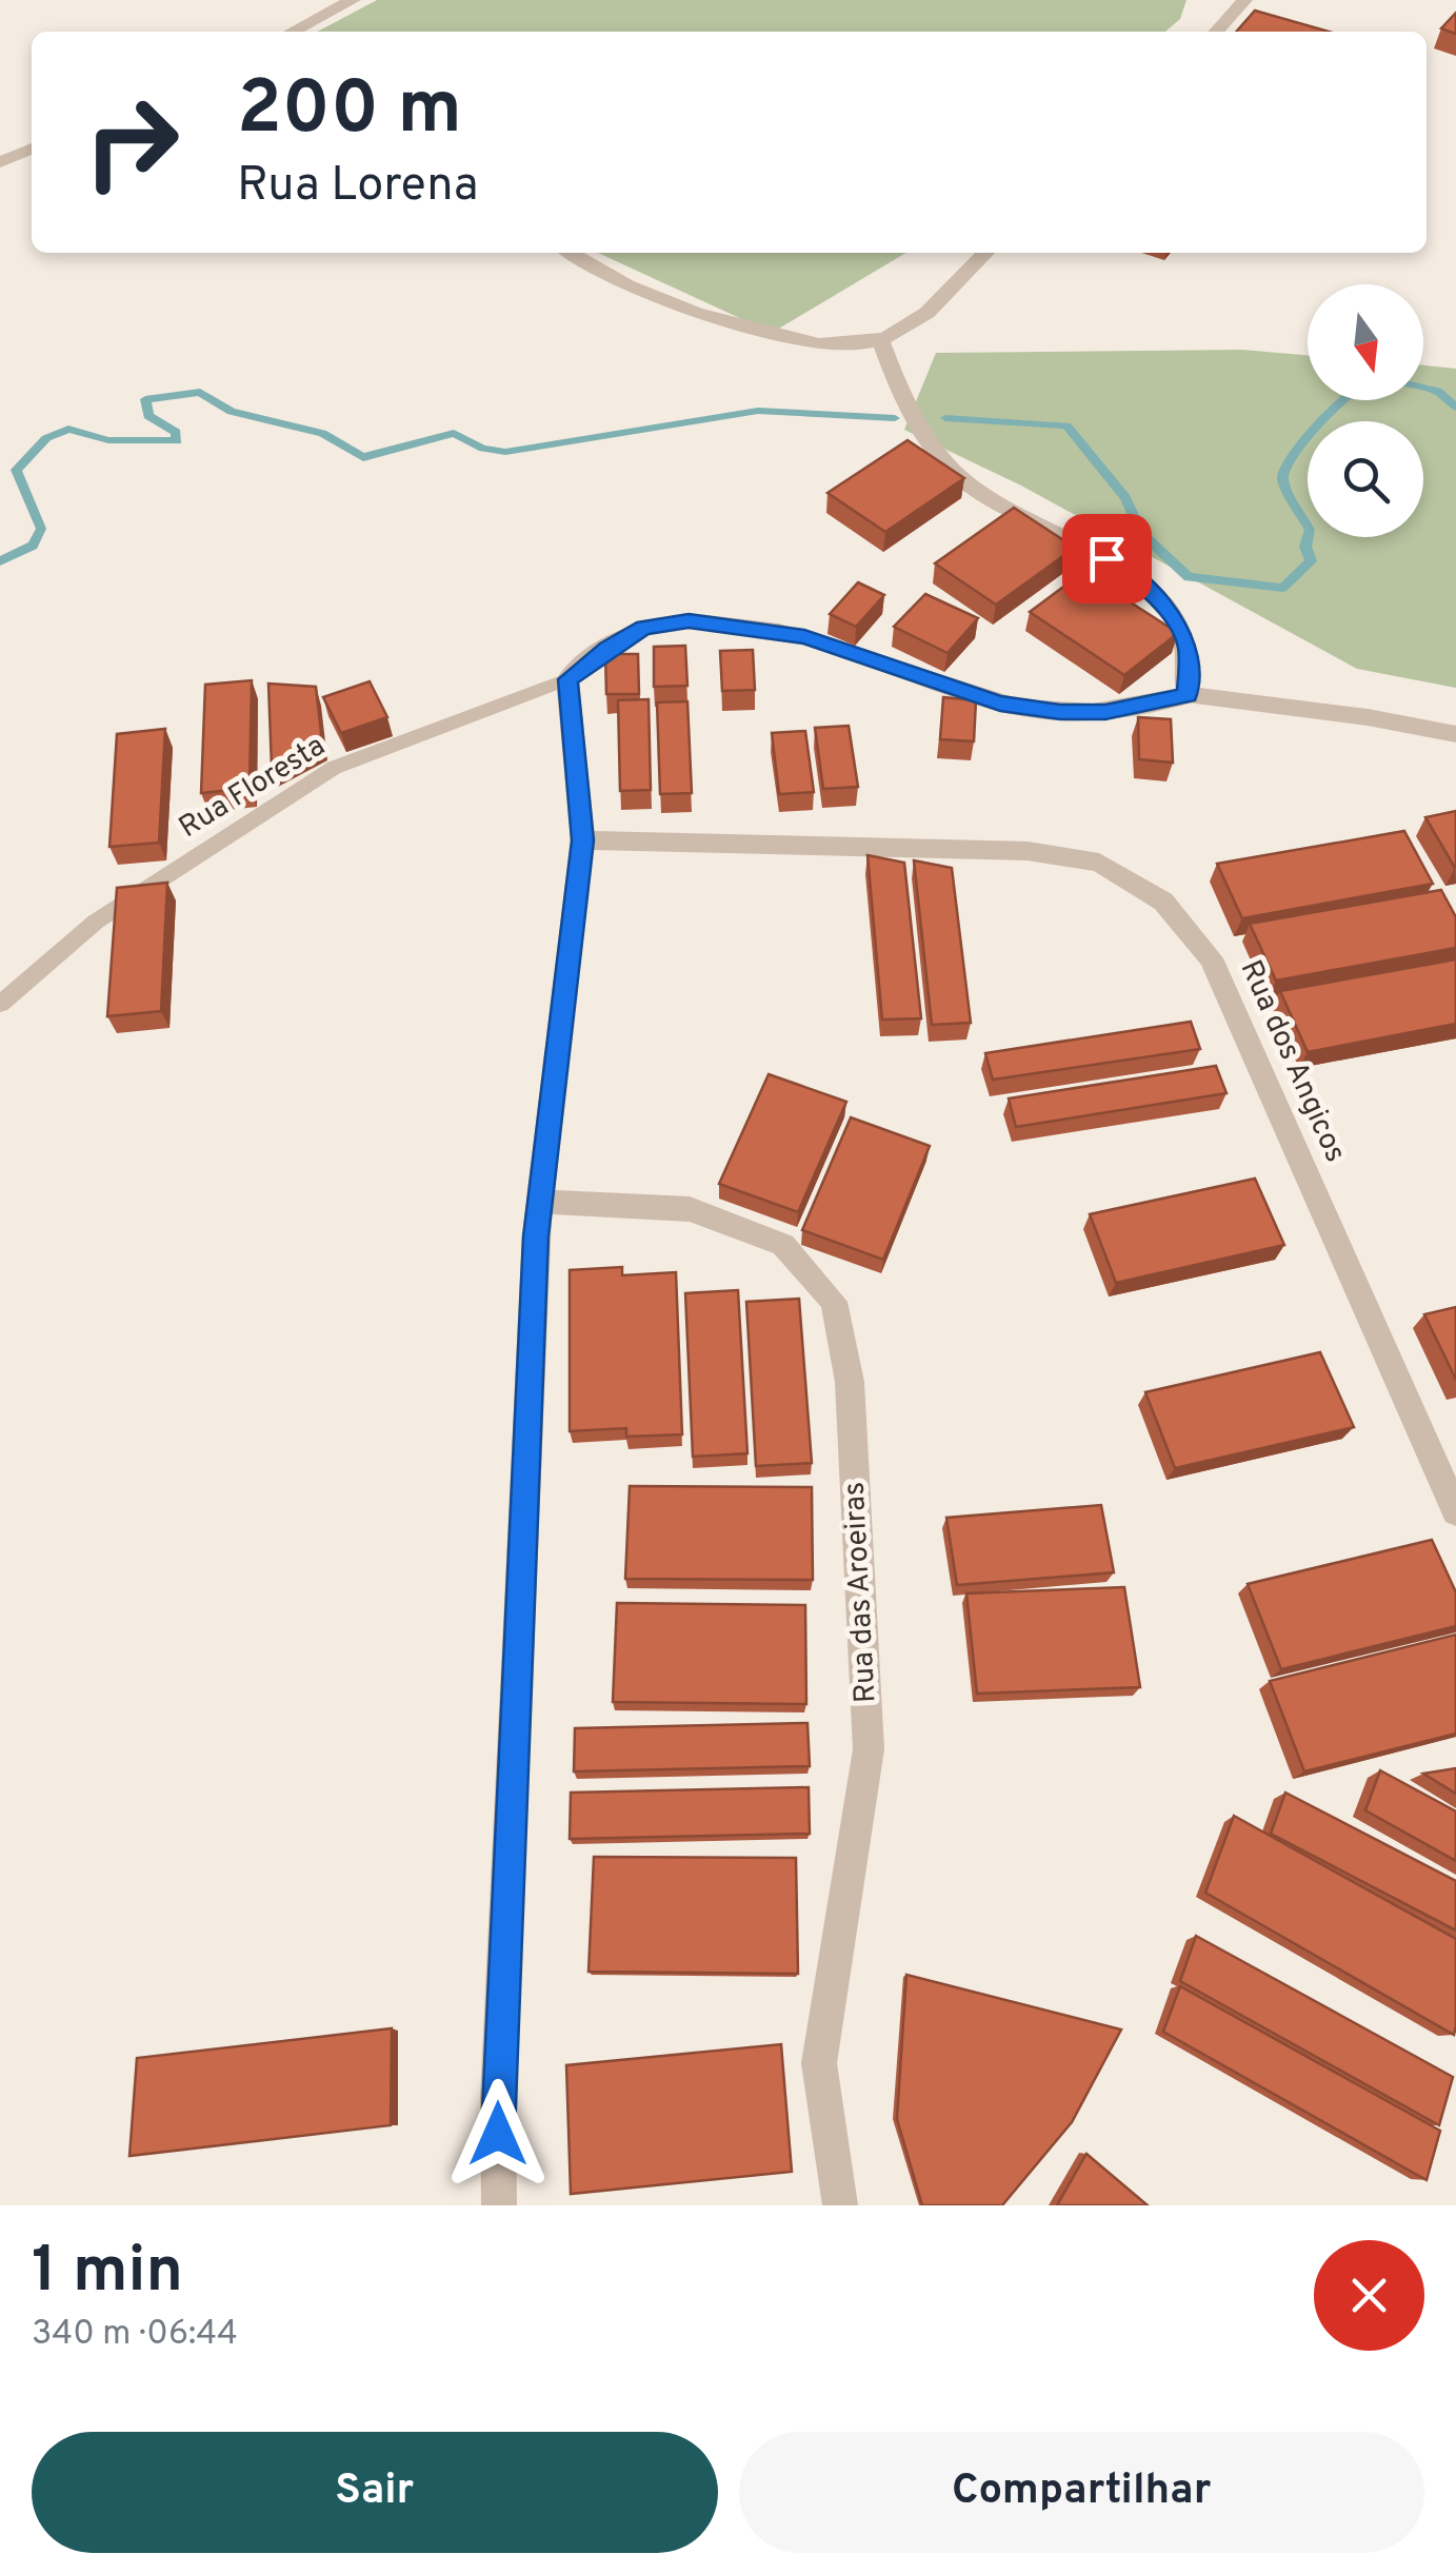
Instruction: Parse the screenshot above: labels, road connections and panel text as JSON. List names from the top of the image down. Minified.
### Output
{"streets":{"street":["Rua dos Angicos","Rua das Aroeiras"],"lane":["Rua Floresta"]},"north":"bottom","page":{"turn":["200 m","Rua Lorena"],"heading":["1 min","340 m · 06:44"],"buttons":["Sair","Compartilhar"]}}
